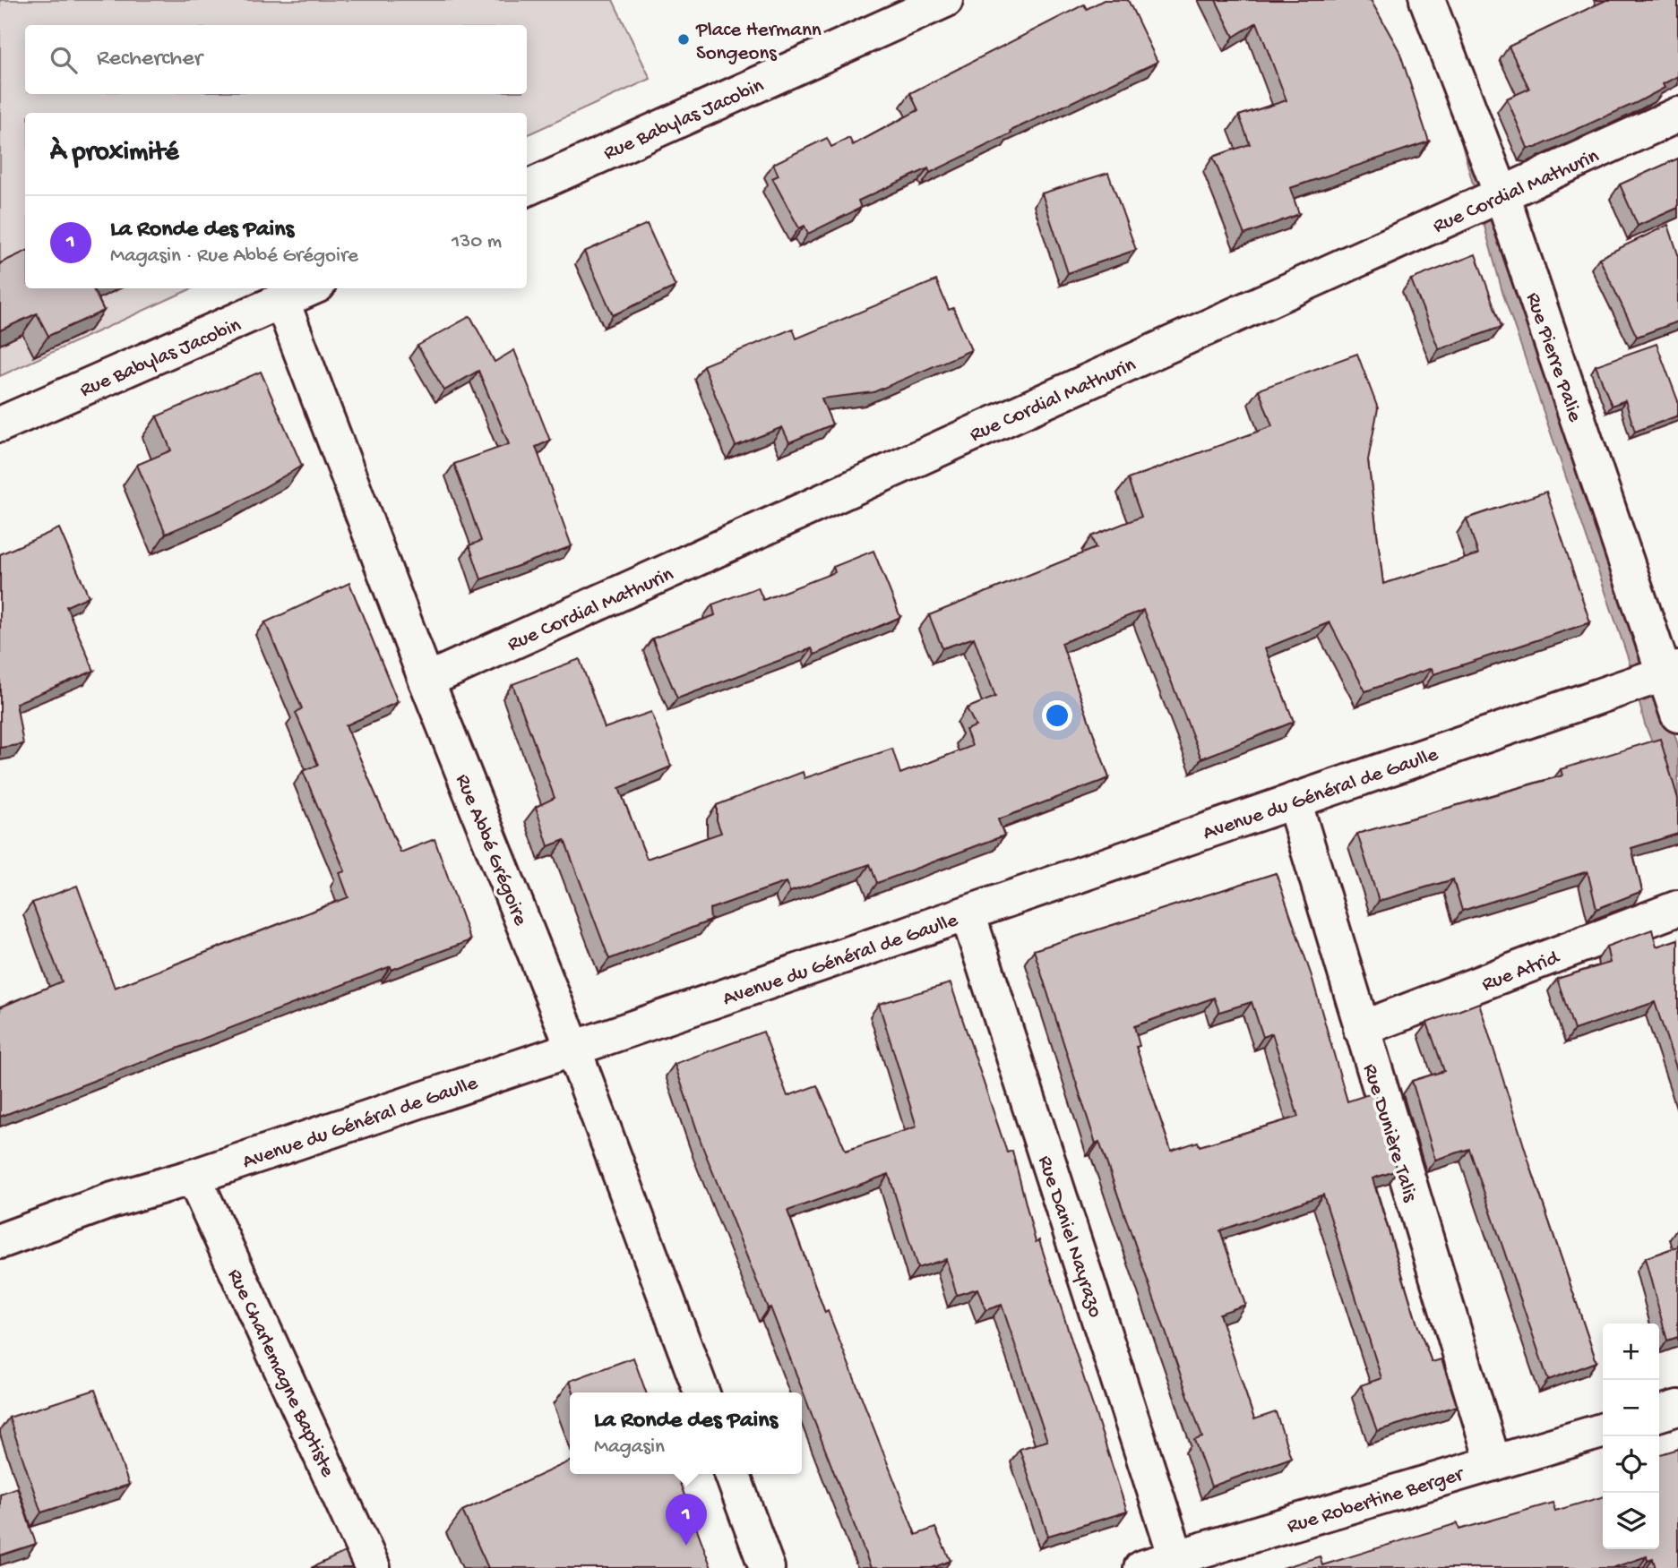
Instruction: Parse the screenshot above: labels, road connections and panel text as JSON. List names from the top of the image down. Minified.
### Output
{"streets":{"street":["Rue Babylas Jacobin","Rue Cordial Mathurin","Rue Pierre Palie","Avenue du Général de Gaulle","Rue Abbé Grégoire","Rue Atrid","Rue Dunière Talis","Rue Daniel Nayrazo","Rue Charlemagne Baptiste","Rue Robertine Berger"]},"crossings":[["Rue Babylas Jacobin","Rue Abbé Grégoire"],["Rue Cordial Mathurin","Rue Pierre Palie"],["Rue Cordial Mathurin","Rue Abbé Grégoire"],["Rue Pierre Palie","Avenue du Général de Gaulle"],["Avenue du Général de Gaulle","Rue Abbé Grégoire"],["Avenue du Général de Gaulle","Rue Dunière Talis"],["Avenue du Général de Gaulle","Rue Daniel Nayrazo"],["Avenue du Général de Gaulle","Rue Charlemagne Baptiste"],["Rue Atrid","Rue Dunière Talis"],["Rue Dunière Talis","Rue Robertine Berger"],["Rue Daniel Nayrazo","Rue Robertine Berger"]],"places":["Place Hermann Songeons"],"page":{"search":"Rechercher","heading":"À proximité","list":[{"mark":"1","name":"La Ronde des Pains","note":"Magasin · Rue Abbé Grégoire","value":"130 m"}],"map_buttons":["+","−"],"popup":["La Ronde des Pains","Magasin"],"pins":"1"}}
